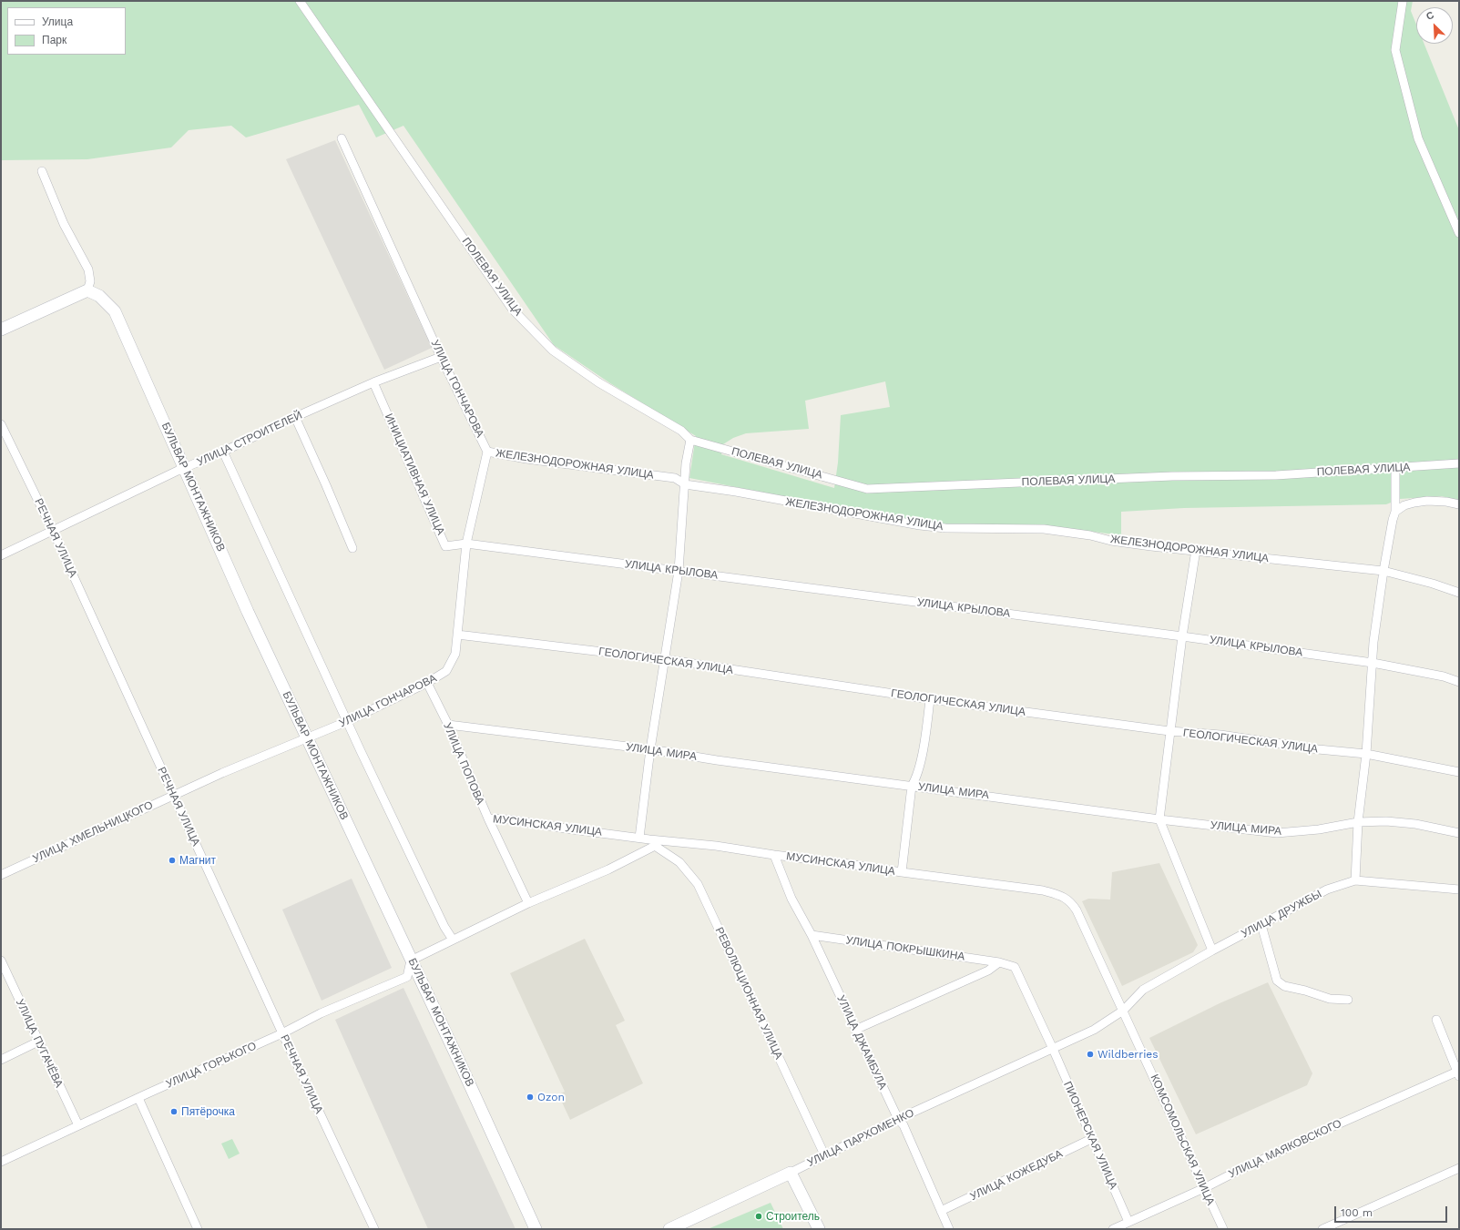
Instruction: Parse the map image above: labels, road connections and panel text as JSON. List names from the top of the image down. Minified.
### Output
{"streets":{"street":["ПОЛЕВАЯ УЛИЦА","УЛИЦА ГОНЧАРОВА","УЛИЦА СТРОИТЕЛЕЙ","ЖЕЛЕЗНОДОРОЖНАЯ УЛИЦА","ИНИЦИАТИВНАЯ УЛИЦА","БУЛЬВАР МОНТАЖНИКОВ","РЕЧНАЯ УЛИЦА","УЛИЦА КРЫЛОВА","ГЕОЛОГИЧЕСКАЯ УЛИЦА","УЛИЦА МИРА","УЛИЦА ПОПОВА","МУСИНСКАЯ УЛИЦА","УЛИЦА ХМЕЛЬНИЦКОГО","УЛИЦА ДРУЖБЫ","УЛИЦА ПОКРЫШКИНА","РЕВОЛЮЦИОННАЯ УЛИЦА","УЛИЦА ДЖАМБУЛА","УЛИЦА ПУГАЧЁВА","УЛИЦА ГОРЬКОГО","ПИОНЕРСКАЯ УЛИЦА","УЛИЦА ПАРХОМЕНКО","КОМСОМОЛЬСКАЯ УЛИЦА","УЛИЦА МАЯКОВСКОГО","УЛИЦА КОЖЕДУБА"]},"crossings":[["УЛИЦА ГОНЧАРОВА","УЛИЦА СТРОИТЕЛЕЙ"],["УЛИЦА ГОНЧАРОВА","ЖЕЛЕЗНОДОРОЖНАЯ УЛИЦА"],["УЛИЦА ГОНЧАРОВА","ИНИЦИАТИВНАЯ УЛИЦА"],["УЛИЦА ГОНЧАРОВА","БУЛЬВАР МОНТАЖНИКОВ"],["УЛИЦА ГОНЧАРОВА","УЛИЦА КРЫЛОВА"],["УЛИЦА ГОНЧАРОВА","ГЕОЛОГИЧЕСКАЯ УЛИЦА"],["УЛИЦА ГОНЧАРОВА","УЛИЦА ПОПОВА"],["УЛИЦА ГОНЧАРОВА","УЛИЦА ХМЕЛЬНИЦКОГО"],["УЛИЦА СТРОИТЕЛЕЙ","ИНИЦИАТИВНАЯ УЛИЦА"],["УЛИЦА СТРОИТЕЛЕЙ","БУЛЬВАР МОНТАЖНИКОВ"],["УЛИЦА СТРОИТЕЛЕЙ","РЕЧНАЯ УЛИЦА"],["ИНИЦИАТИВНАЯ УЛИЦА","УЛИЦА КРЫЛОВА"],["БУЛЬВАР МОНТАЖНИКОВ","УЛИЦА ХМЕЛЬНИЦКОГО"],["БУЛЬВАР МОНТАЖНИКОВ","УЛИЦА ГОРЬКОГО"],["РЕЧНАЯ УЛИЦА","УЛИЦА ХМЕЛЬНИЦКОГО"],["РЕЧНАЯ УЛИЦА","УЛИЦА ГОРЬКОГО"],["УЛИЦА МИРА","УЛИЦА ПОПОВА"],["УЛИЦА ПОПОВА","МУСИНСКАЯ УЛИЦА"],["МУСИНСКАЯ УЛИЦА","УЛИЦА ДРУЖБЫ"],["МУСИНСКАЯ УЛИЦА","РЕВОЛЮЦИОННАЯ УЛИЦА"],["МУСИНСКАЯ УЛИЦА","УЛИЦА ДЖАМБУЛА"],["МУСИНСКАЯ УЛИЦА","УЛИЦА ПАРХОМЕНКО"],["МУСИНСКАЯ УЛИЦА","КОМСОМОЛЬСКАЯ УЛИЦА"],["УЛИЦА ДРУЖБЫ","УЛИЦА ПАРХОМЕНКО"],["УЛИЦА ДРУЖБЫ","КОМСОМОЛЬСКАЯ УЛИЦА"],["УЛИЦА ПОКРЫШКИНА","УЛИЦА ДЖАМБУЛА"],["УЛИЦА ПОКРЫШКИНА","ПИОНЕРСКАЯ УЛИЦА"],["УЛИЦА ПОКРЫШКИНА","УЛИЦА ПАРХОМЕНКО"],["РЕВОЛЮЦИОННАЯ УЛИЦА","УЛИЦА ПАРХОМЕНКО"],["УЛИЦА ДЖАМБУЛА","УЛИЦА ПАРХОМЕНКО"],["УЛИЦА ДЖАМБУЛА","УЛИЦА КОЖЕДУБА"],["УЛИЦА ПУГАЧЁВА","УЛИЦА ГОРЬКОГО"],["ПИОНЕРСКАЯ УЛИЦА","УЛИЦА ПАРХОМЕНКО"],["ПИОНЕРСКАЯ УЛИЦА","УЛИЦА МАЯКОВСКОГО"],["ПИОНЕРСКАЯ УЛИЦА","УЛИЦА КОЖЕДУБА"],["УЛИЦА ПАРХОМЕНКО","КОМСОМОЛЬСКАЯ УЛИЦА"],["КОМСОМОЛЬСКАЯ УЛИЦА","УЛИЦА МАЯКОВСКОГО"]],"places":["Магнит","Wildberries","Ozon","Пятёрочка","Строитель"],"legend":["Улица","Парк"],"scale_bar":"100 m","north":"top left"}
